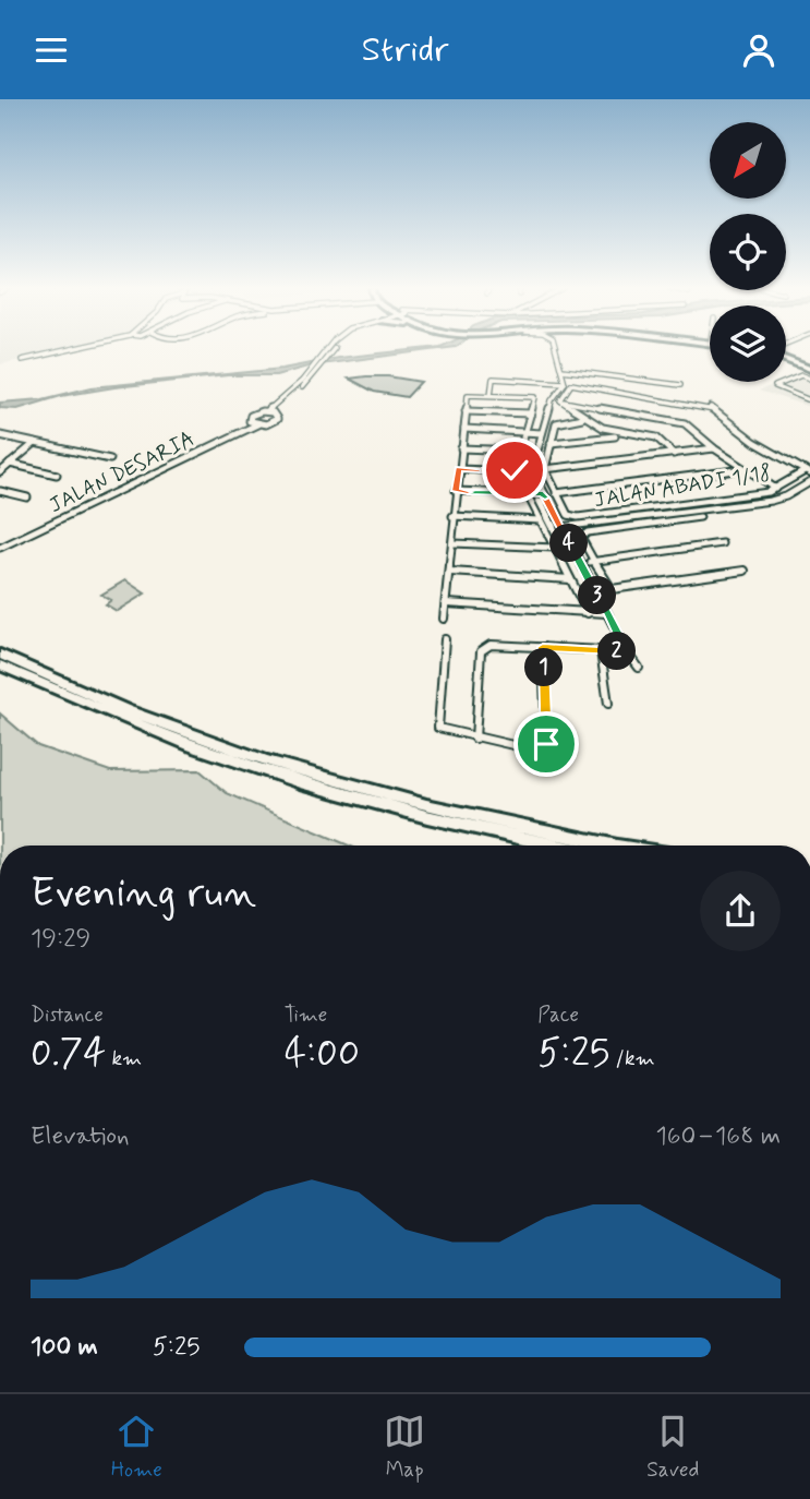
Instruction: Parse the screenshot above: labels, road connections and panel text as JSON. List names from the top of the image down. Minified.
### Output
{"streets":{"street":["JALAN DESARIA","JALAN ABADI 1/18"]},"north":"bottom left","page":{"header":"Stridr","pins":["4","3","2","1"],"heading":["Evening run","19:29"],"stats":[["Distance","0.74 km"],["Time","4:00"],["Pace","5:25 /km"]],"chart":["Elevation","160–168 m"],"list":[{"name":"100 m","note":"5:25"}],"tabs":["Home","Map","Saved"]}}
